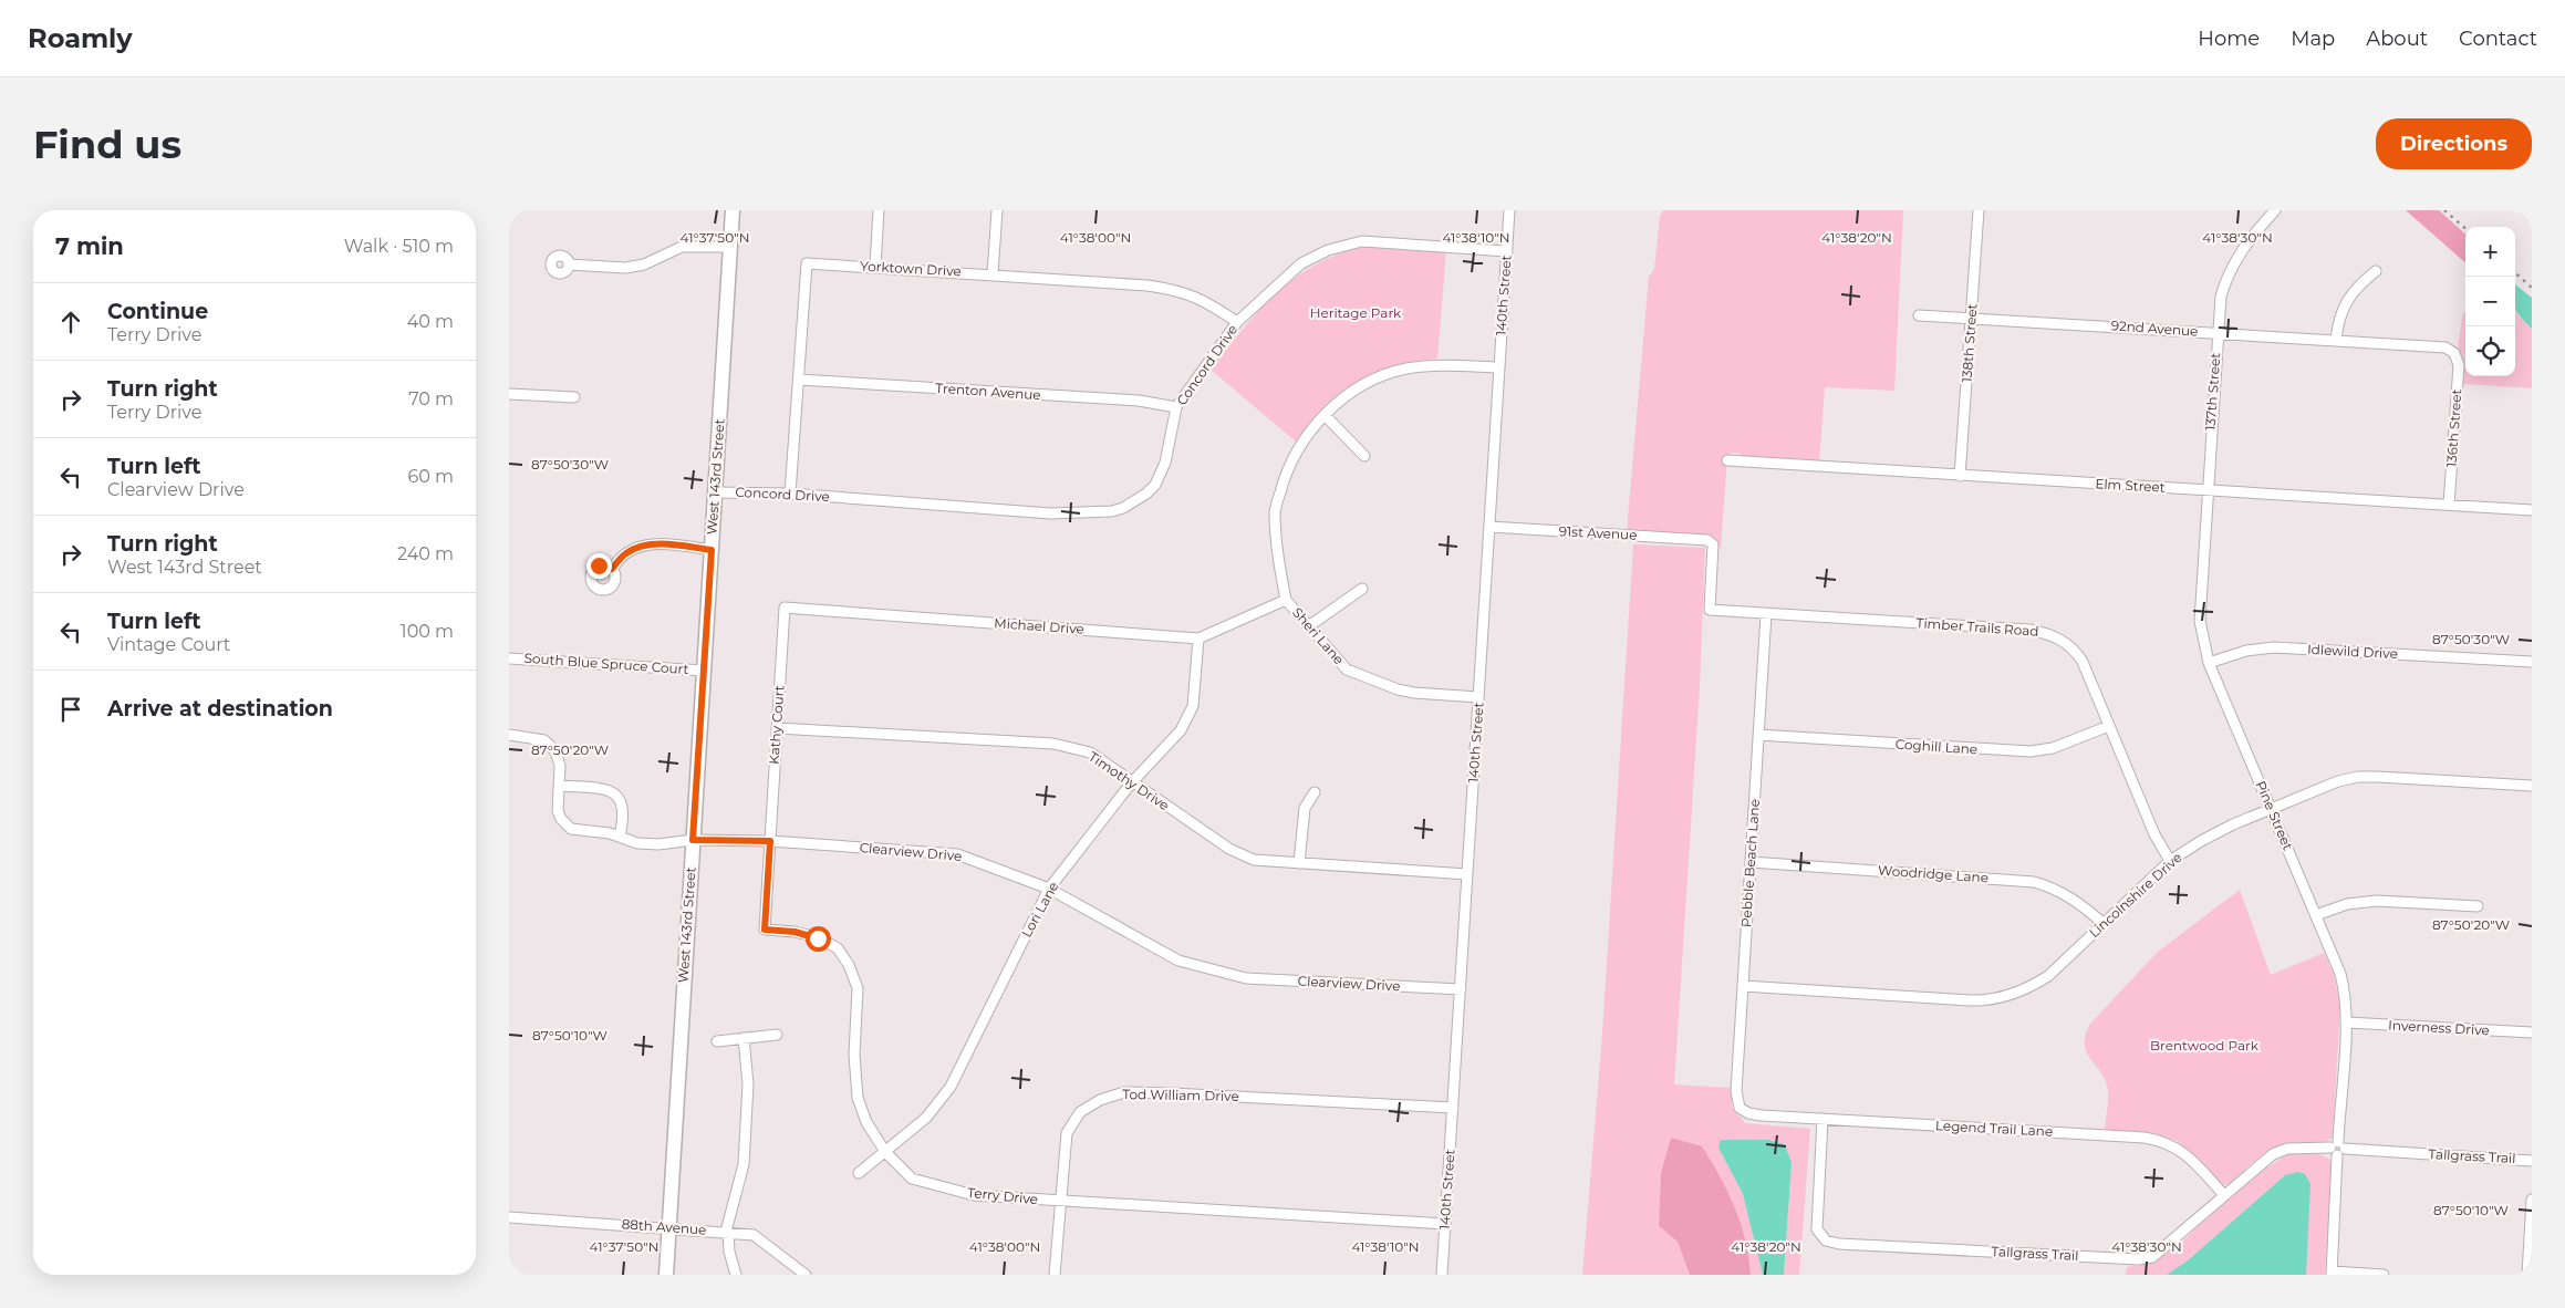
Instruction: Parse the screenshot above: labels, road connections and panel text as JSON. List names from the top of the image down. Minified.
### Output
{"streets":{"main road":["West 143rd Street"],"street":["Yorktown Drive","140th Street","92nd Avenue","138th Street","Concord Drive","Trenton Avenue","137th Street","136th Street","Elm Street","91st Avenue","Michael Drive","Timber Trails Road","Sheri Lane","Idlewild Drive","South Blue Spruce Court","Kathy Court","Coghill Lane","Timothy Drive","Pine Street","Clearview Drive","Pebble Beach Lane","Woodridge Lane","Lincolnshire Drive","Lori Lane","Inverness Drive","Tod William Drive","Legend Trail Lane","Tallgrass Trail","Terry Drive","88th Avenue"]},"crossings":[["Yorktown Drive","Concord Drive"],["Yorktown Drive","Trenton Avenue"],["140th Street","Concord Drive"],["140th Street","91st Avenue"],["140th Street","Sheri Lane"],["140th Street","Timothy Drive"],["140th Street","Clearview Drive"],["140th Street","Tod William Drive"],["140th Street","Terry Drive"],["92nd Avenue","138th Street"],["92nd Avenue","137th Street"],["92nd Avenue","136th Street"],["138th Street","Elm Street"],["Concord Drive","Trenton Avenue"],["Concord Drive","West 143rd Street"],["137th Street","Elm Street"],["137th Street","Pine Street"],["136th Street","Elm Street"],["West 143rd Street","South Blue Spruce Court"],["West 143rd Street","Clearview Drive"],["West 143rd Street","88th Avenue"],["Elm Street","Pine Street"],["91st Avenue","Timber Trails Road"],["Michael Drive","Sheri Lane"],["Michael Drive","Kathy Court"],["Michael Drive","Lori Lane"],["Timber Trails Road","Coghill Lane"],["Timber Trails Road","Pebble Beach Lane"],["Timber Trails Road","Lincolnshire Drive"],["Idlewild Drive","Pine Street"],["Kathy Court","Timothy Drive"],["Kathy Court","Clearview Drive"],["Kathy Court","Terry Drive"],["Coghill Lane","Pebble Beach Lane"],["Timothy Drive","Lori Lane"],["Pine Street","Lincolnshire Drive"],["Pine Street","Inverness Drive"],["Pine Street","Tallgrass Trail"],["Clearview Drive","Lori Lane"],["Clearview Drive","Terry Drive"],["Pebble Beach Lane","Woodridge Lane"],["Pebble Beach Lane","Lincolnshire Drive"],["Pebble Beach Lane","Legend Trail Lane"],["Woodridge Lane","Lincolnshire Drive"],["Lori Lane","Terry Drive"],["Tod William Drive","Terry Drive"],["Legend Trail Lane","Tallgrass Trail"]],"parks":["Heritage Park","Brentwood Park"],"page":{"header":"Roamly","nav":["Home","Map","About","Contact"],"buttons":"Directions","title":"Find us","heading":["7 min","Walk · 510 m"],"map_buttons":["+","−"],"list":[["Continue","Terry Drive","40 m"],["Turn right","Terry Drive","70 m"],["Turn left","Clearview Drive","60 m"],["Turn right","West 143rd Street","240 m"],["Turn left","Vintage Court","100 m"],"Arrive at destination"]},"coordinates":["41°37'50\"N","41°38'00\"N","41°38'10\"N","41°38'20\"N","41°38'30\"N","87°50'30\"W","87°50'20\"W","87°50'10\"W"]}
